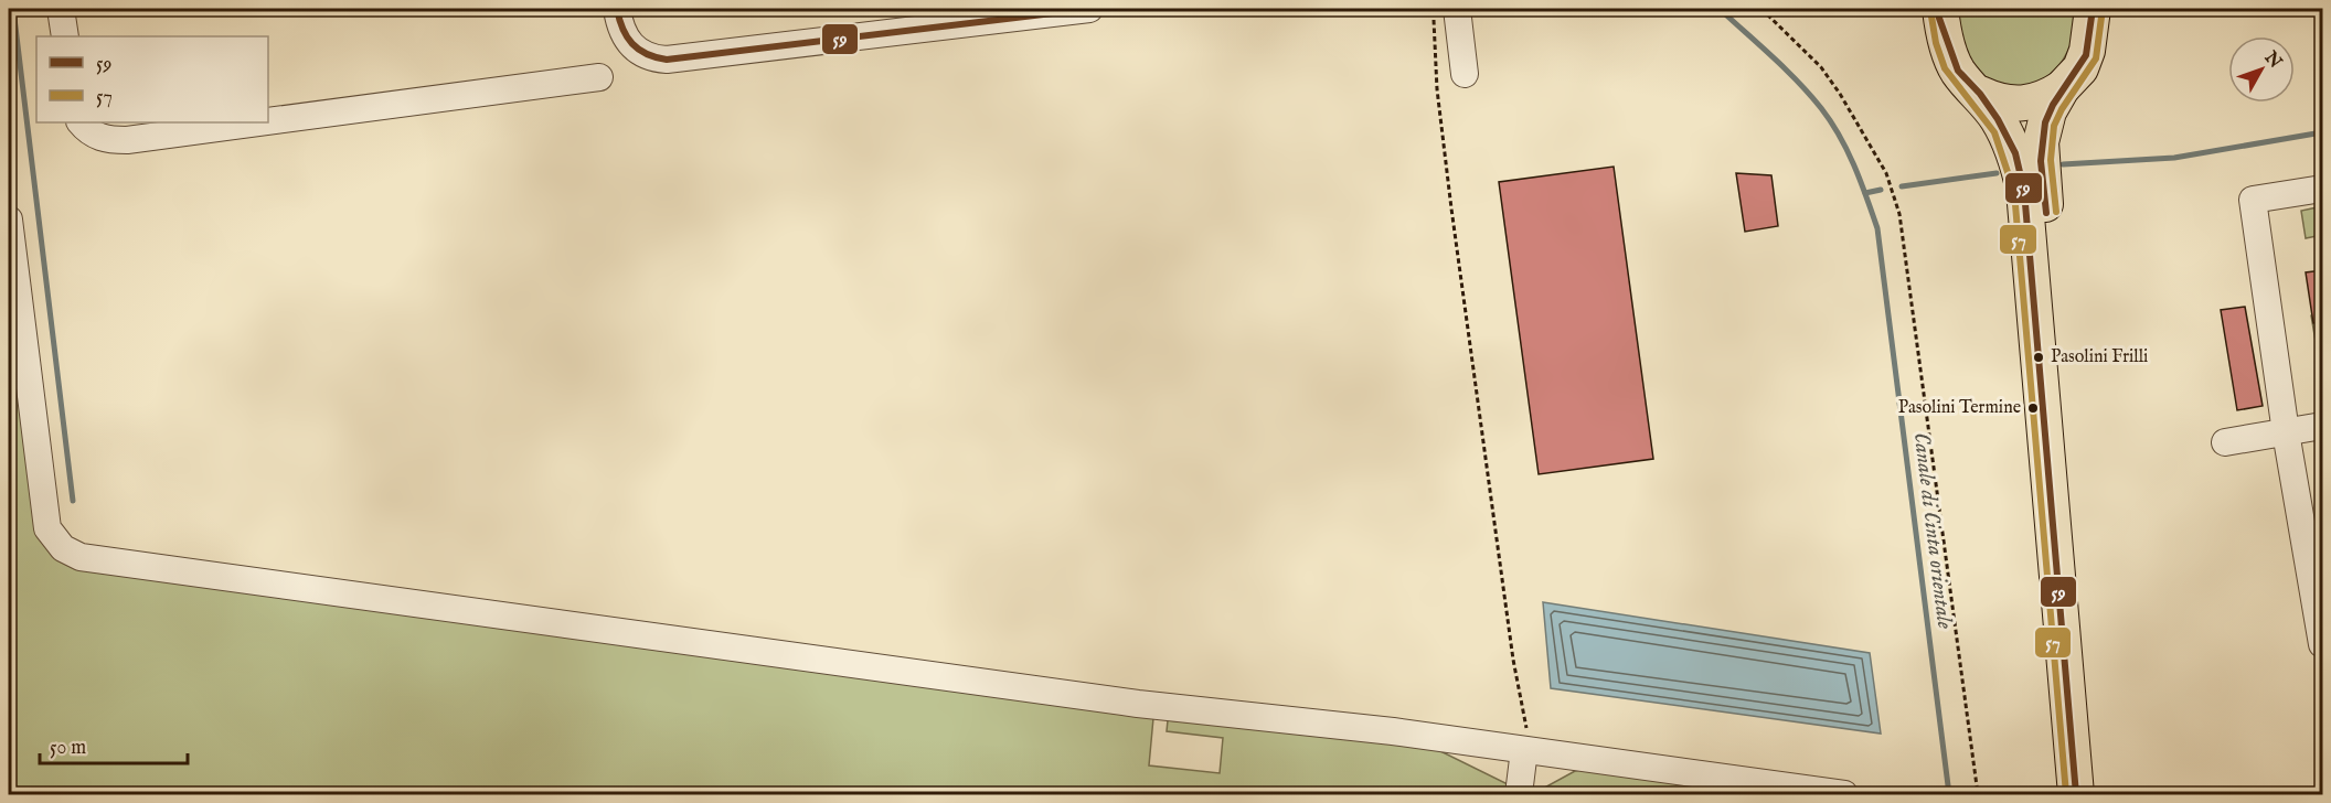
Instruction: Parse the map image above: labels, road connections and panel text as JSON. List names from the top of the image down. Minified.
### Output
{"water":["Canale di Cinta orientale"],"places":["Pasolini Frilli","Pasolini Termine"],"lines":["transit line 59","transit line 57"],"legend":["59","57"],"scale_bar":"50 m","north":"top right"}
